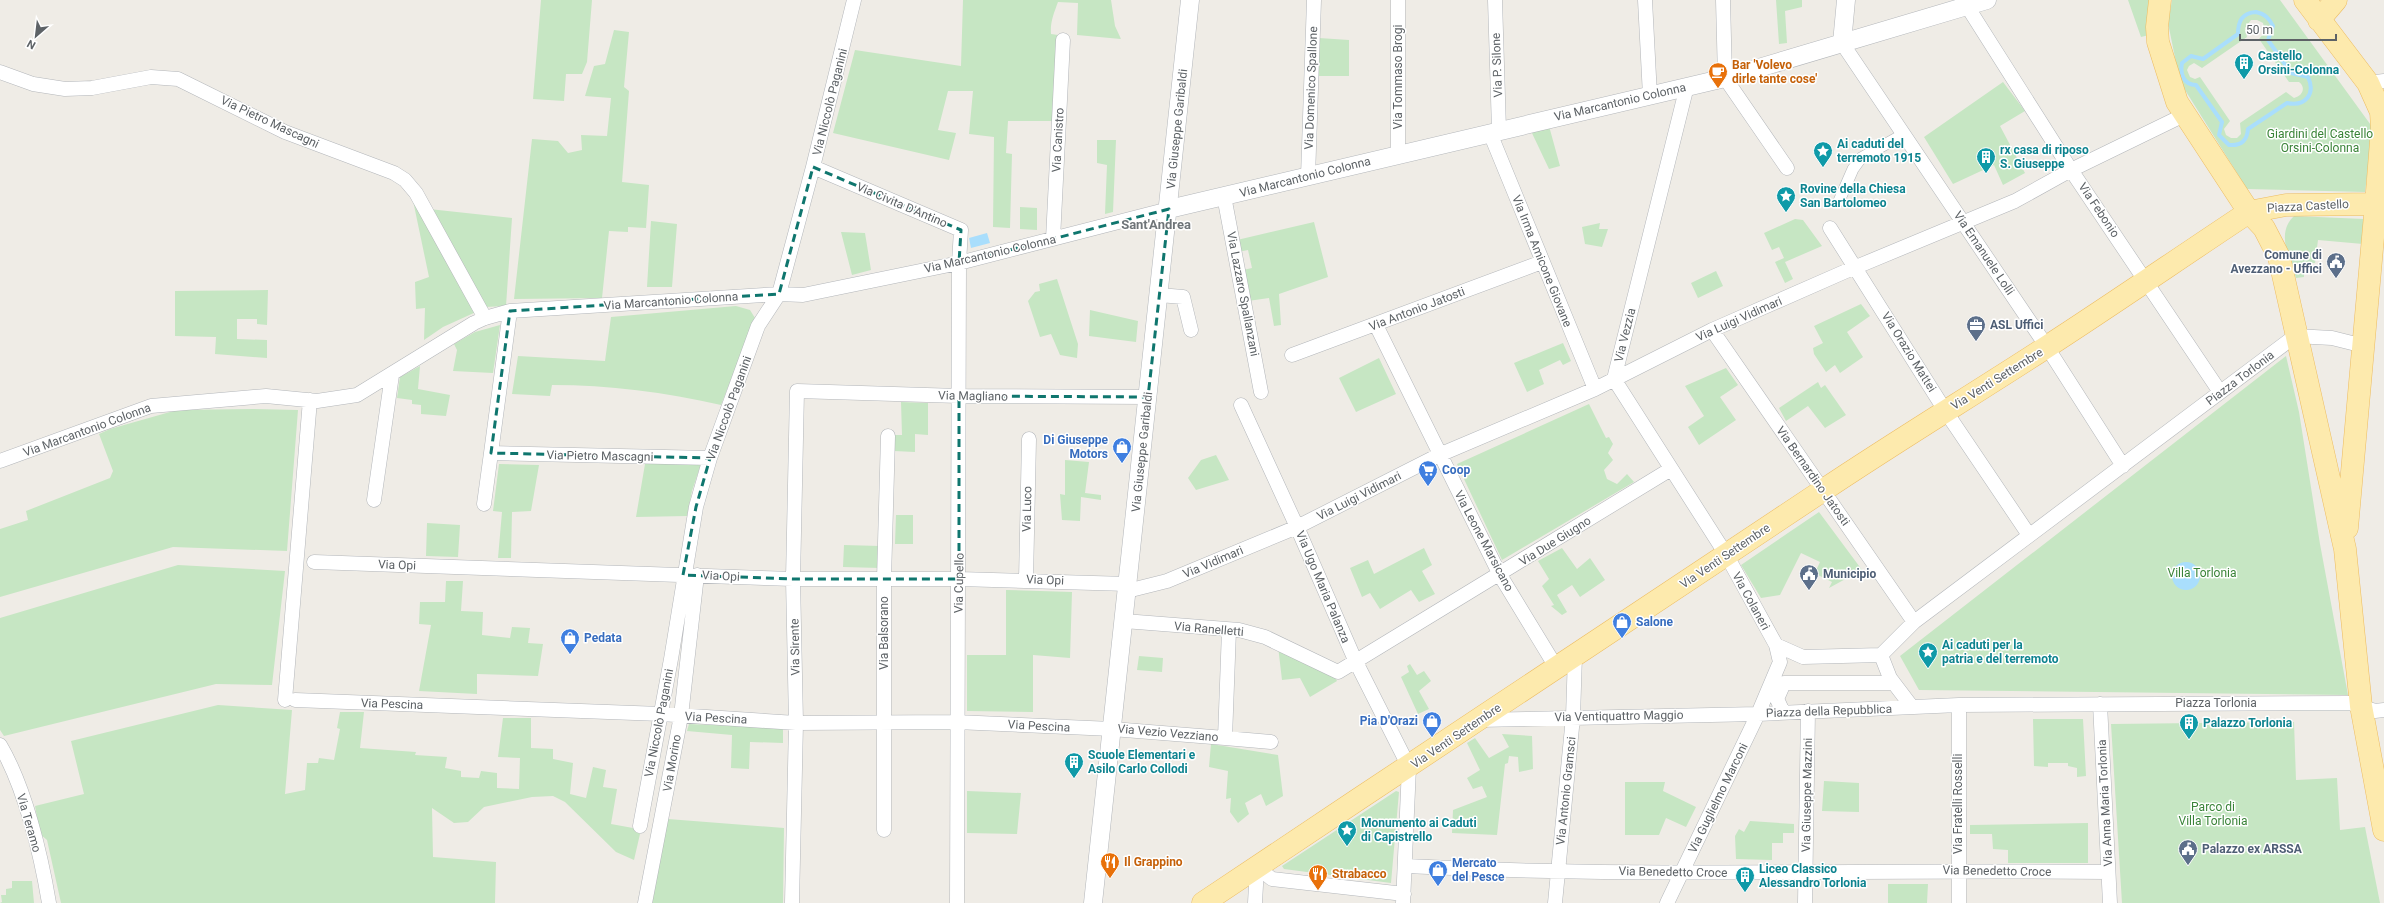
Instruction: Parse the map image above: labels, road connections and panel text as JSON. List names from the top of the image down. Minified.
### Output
{"streets":{"main road":["Piazza Castello","Via Venti Settembre"],"street":["Via P. Silone","Via Tommaso Brogi","Via Domenico Spallone","Via Niccolò Paganini","Via Marcantonio Colonna","Via Pietro Mascagni","Via Giuseppe Garibaldi","Via Canistro","Via Civita D'Antino","Via Febonio","Via Emanuele Lolli","Via Irma Amicone Giovane","Via Lazzaro Spallanzani","Via Antonio Jatosti","Via Luigi Vidimari","Via Vezzia","Via Orazio Mattei","Piazza Torlonia","Via Magliano","Via Bernardino Jatosti","Via Luco","Via Leone Marsicano","Via Due Giugno","Via Vidimari","Via Opi","Via Cupello","Via Ugo Maria Palanza","Via Colaneri","Via Ranelletti","Via Balsorano","Via Sirente","Via Pescina","Piazza della Repubblica","Via Ventiquattro Maggio","Via Vezio Vezziano","Via Morino","Via Antonio Gramsci","Via Giuseppe Mazzini","Via Guglielmo Marconi","Via Anna Maria Torlonia","Via Fratelli Rosselli","Via Teramo","Via Benedetto Croce"]},"crossings":[["Via P. Silone","Via Marcantonio Colonna"],["Via P. Silone","Via Irma Amicone Giovane"],["Via Tommaso Brogi","Via Marcantonio Colonna"],["Via Domenico Spallone","Via Marcantonio Colonna"],["Via Niccolò Paganini","Via Marcantonio Colonna"],["Via Niccolò Paganini","Via Pietro Mascagni"],["Via Niccolò Paganini","Via Civita D'Antino"],["Via Niccolò Paganini","Via Opi"],["Via Niccolò Paganini","Via Pescina"],["Via Niccolò Paganini","Via Morino"],["Via Marcantonio Colonna","Via Pietro Mascagni"],["Via Marcantonio Colonna","Via Giuseppe Garibaldi"],["Via Marcantonio Colonna","Via Canistro"],["Via Marcantonio Colonna","Via Civita D'Antino"],["Via Marcantonio Colonna","Via Febonio"],["Via Marcantonio Colonna","Via Emanuele Lolli"],["Via Marcantonio Colonna","Via Irma Amicone Giovane"],["Via Marcantonio Colonna","Via Lazzaro Spallanzani"],["Via Marcantonio Colonna","Via Vezzia"],["Via Marcantonio Colonna","Via Cupello"],["Via Marcantonio Colonna","Via Pescina"],["Via Giuseppe Garibaldi","Via Magliano"],["Via Giuseppe Garibaldi","Via Vidimari"],["Via Giuseppe Garibaldi","Via Opi"],["Via Giuseppe Garibaldi","Via Ranelletti"],["Via Giuseppe Garibaldi","Via Pescina"],["Via Giuseppe Garibaldi","Via Vezio Vezziano"],["Via Civita D'Antino","Via Cupello"],["Piazza Castello","Via Venti Settembre"],["Via Febonio","Via Luigi Vidimari"],["Via Febonio","Piazza Torlonia"],["Via Febonio","Via Venti Settembre"],["Via Emanuele Lolli","Via Luigi Vidimari"],["Via Emanuele Lolli","Piazza Torlonia"],["Via Emanuele Lolli","Via Venti Settembre"],["Via Irma Amicone Giovane","Via Antonio Jatosti"],["Via Irma Amicone Giovane","Via Luigi Vidimari"],["Via Antonio Jatosti","Via Leone Marsicano"],["Via Luigi Vidimari","Via Vezzia"],["Via Luigi Vidimari","Via Orazio Mattei"],["Via Luigi Vidimari","Via Bernardino Jatosti"],["Via Luigi Vidimari","Via Leone Marsicano"],["Via Luigi Vidimari","Via Vidimari"],["Via Luigi Vidimari","Via Ugo Maria Palanza"],["Via Orazio Mattei","Piazza Torlonia"],["Via Orazio Mattei","Via Venti Settembre"],["Piazza Torlonia","Via Bernardino Jatosti"],["Piazza Torlonia","Piazza della Repubblica"],["Piazza Torlonia","Via Anna Maria Torlonia"],["Piazza Torlonia","Via Fratelli Rosselli"],["Via Venti Settembre","Via Bernardino Jatosti"],["Via Venti Settembre","Via Leone Marsicano"],["Via Venti Settembre","Via Ugo Maria Palanza"],["Via Venti Settembre","Via Colaneri"],["Via Venti Settembre","Via Ventiquattro Maggio"],["Via Venti Settembre","Via Antonio Gramsci"],["Via Magliano","Via Cupello"],["Via Magliano","Via Sirente"],["Via Luco","Via Opi"],["Via Leone Marsicano","Via Due Giugno"],["Via Due Giugno","Via Ugo Maria Palanza"],["Via Due Giugno","Via Ranelletti"],["Via Vidimari","Via Opi"],["Via Vidimari","Via Ugo Maria Palanza"],["Via Opi","Via Cupello"],["Via Opi","Via Balsorano"],["Via Opi","Via Sirente"],["Via Opi","Via Morino"],["Via Cupello","Via Pescina"],["Via Ugo Maria Palanza","Via Ranelletti"],["Via Ranelletti","Via Vezio Vezziano"],["Via Balsorano","Via Pescina"],["Via Sirente","Via Pescina"],["Via Pescina","Via Vezio Vezziano"],["Via Pescina","Via Morino"],["Piazza della Repubblica","Via Ventiquattro Maggio"],["Piazza della Repubblica","Via Giuseppe Mazzini"],["Piazza della Repubblica","Via Guglielmo Marconi"],["Via Ventiquattro Maggio","Via Antonio Gramsci"],["Via Ventiquattro Maggio","Via Guglielmo Marconi"],["Via Antonio Gramsci","Via Benedetto Croce"],["Via Giuseppe Mazzini","Via Benedetto Croce"],["Via Guglielmo Marconi","Via Benedetto Croce"],["Via Anna Maria Torlonia","Via Benedetto Croce"],["Via Fratelli Rosselli","Via Benedetto Croce"]],"districts":["Sant'Andrea"],"parks":["Giardini del Castello Orsini-Colonna","Villa Torlonia","Parco di Villa Torlonia"],"places":{"building":["Castello Orsini-Colonna","rx casa di riposo S. Giuseppe","Palazzo Torlonia","Scuole Elementari e Asilo Carlo Collodi","Liceo Classico Alessandro Torlonia"],"cafe":["Bar 'Volevo dirle tante cose'"],"place":["Ai caduti del terremoto 1915","Rovine della Chiesa San Bartolomeo","Ai caduti per la patria e del terremoto","Monumento ai Caduti di Capistrello"],"public building":["Comune di Avezzano - Uffici","Municipio","Palazzo ex ARSSA"],"office":["ASL Uffici"],"shop":["Di Giuseppe Motors","Salone","Pedata","Pia D'Orazi","Mercato del Pesce"],"supermarket":["Coop"],"restaurant":["Il Grappino","Strabacco"]},"scale_bar":"50 m","north":"bottom left"}
